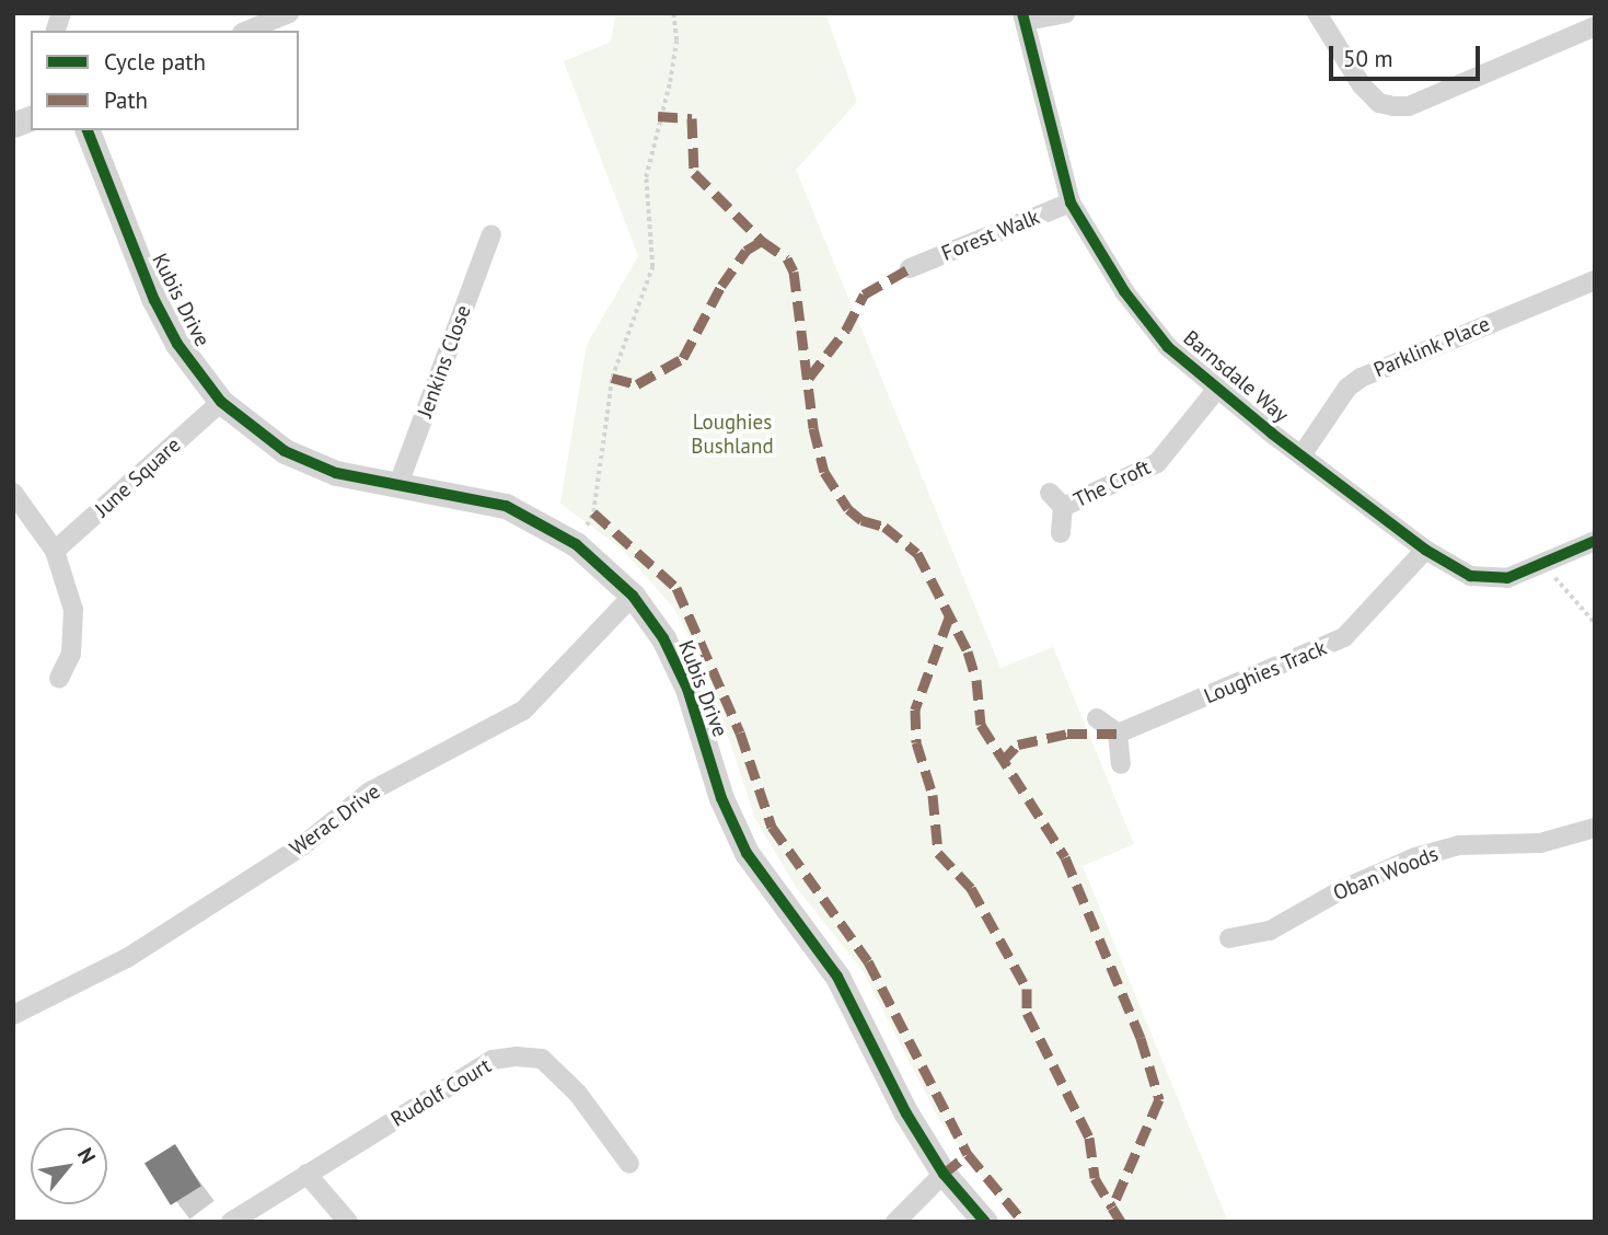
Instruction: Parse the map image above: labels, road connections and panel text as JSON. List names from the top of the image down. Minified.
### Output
{"streets":{"street":["Forest Walk","Kubis Drive","Parklink Place","Jenkins Close","Barnsdale Way","June Square","The Croft","Loughies Track","Werac Drive","Oban Woods","Rudolf Court"]},"crossings":[["Forest Walk","Barnsdale Way"],["Kubis Drive","Jenkins Close"],["Kubis Drive","June Square"],["Kubis Drive","Werac Drive"],["Parklink Place","Barnsdale Way"],["Barnsdale Way","The Croft"],["Barnsdale Way","Loughies Track"]],"parks":["Loughies Bushland"],"legend":["Cycle path","Path"],"scale_bar":"50 m","north":"top right"}
